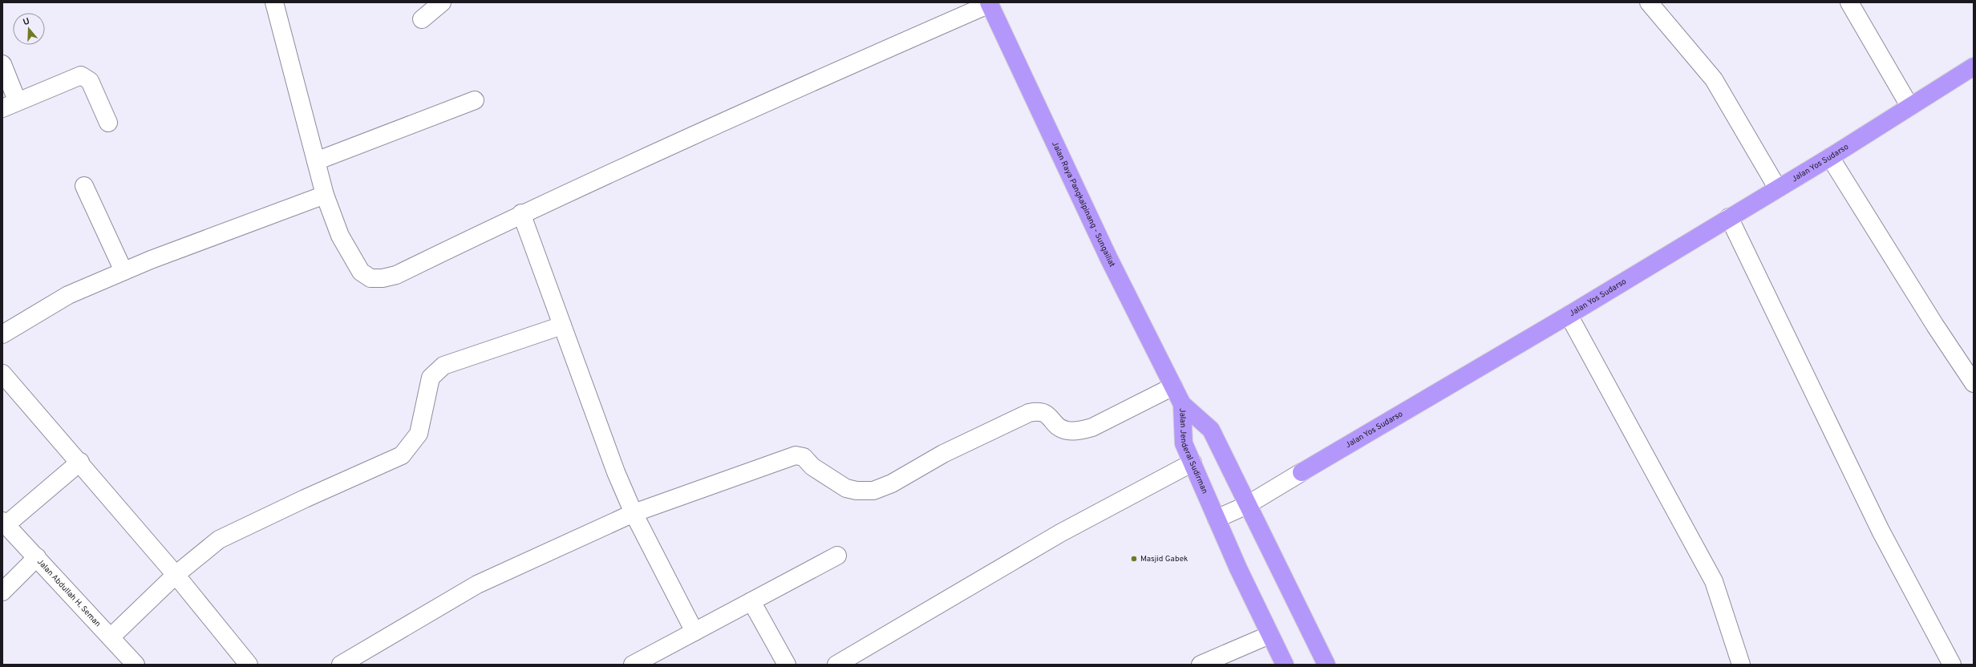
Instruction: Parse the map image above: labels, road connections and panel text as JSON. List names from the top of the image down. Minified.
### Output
{"streets":{"highway":["Jalan Yos Sudarso","Jalan Raya Pangkalpinang - Sungailiat","Jalan Jenderal Sudirman"],"street":["Jalan Abdullah H. Seman"]},"crossings":[["Jalan Yos Sudarso","Jalan Jenderal Sudirman"],["Jalan Raya Pangkalpinang - Sungailiat","Jalan Jenderal Sudirman"]],"places":["Masjid Gabek"],"north":"top"}
